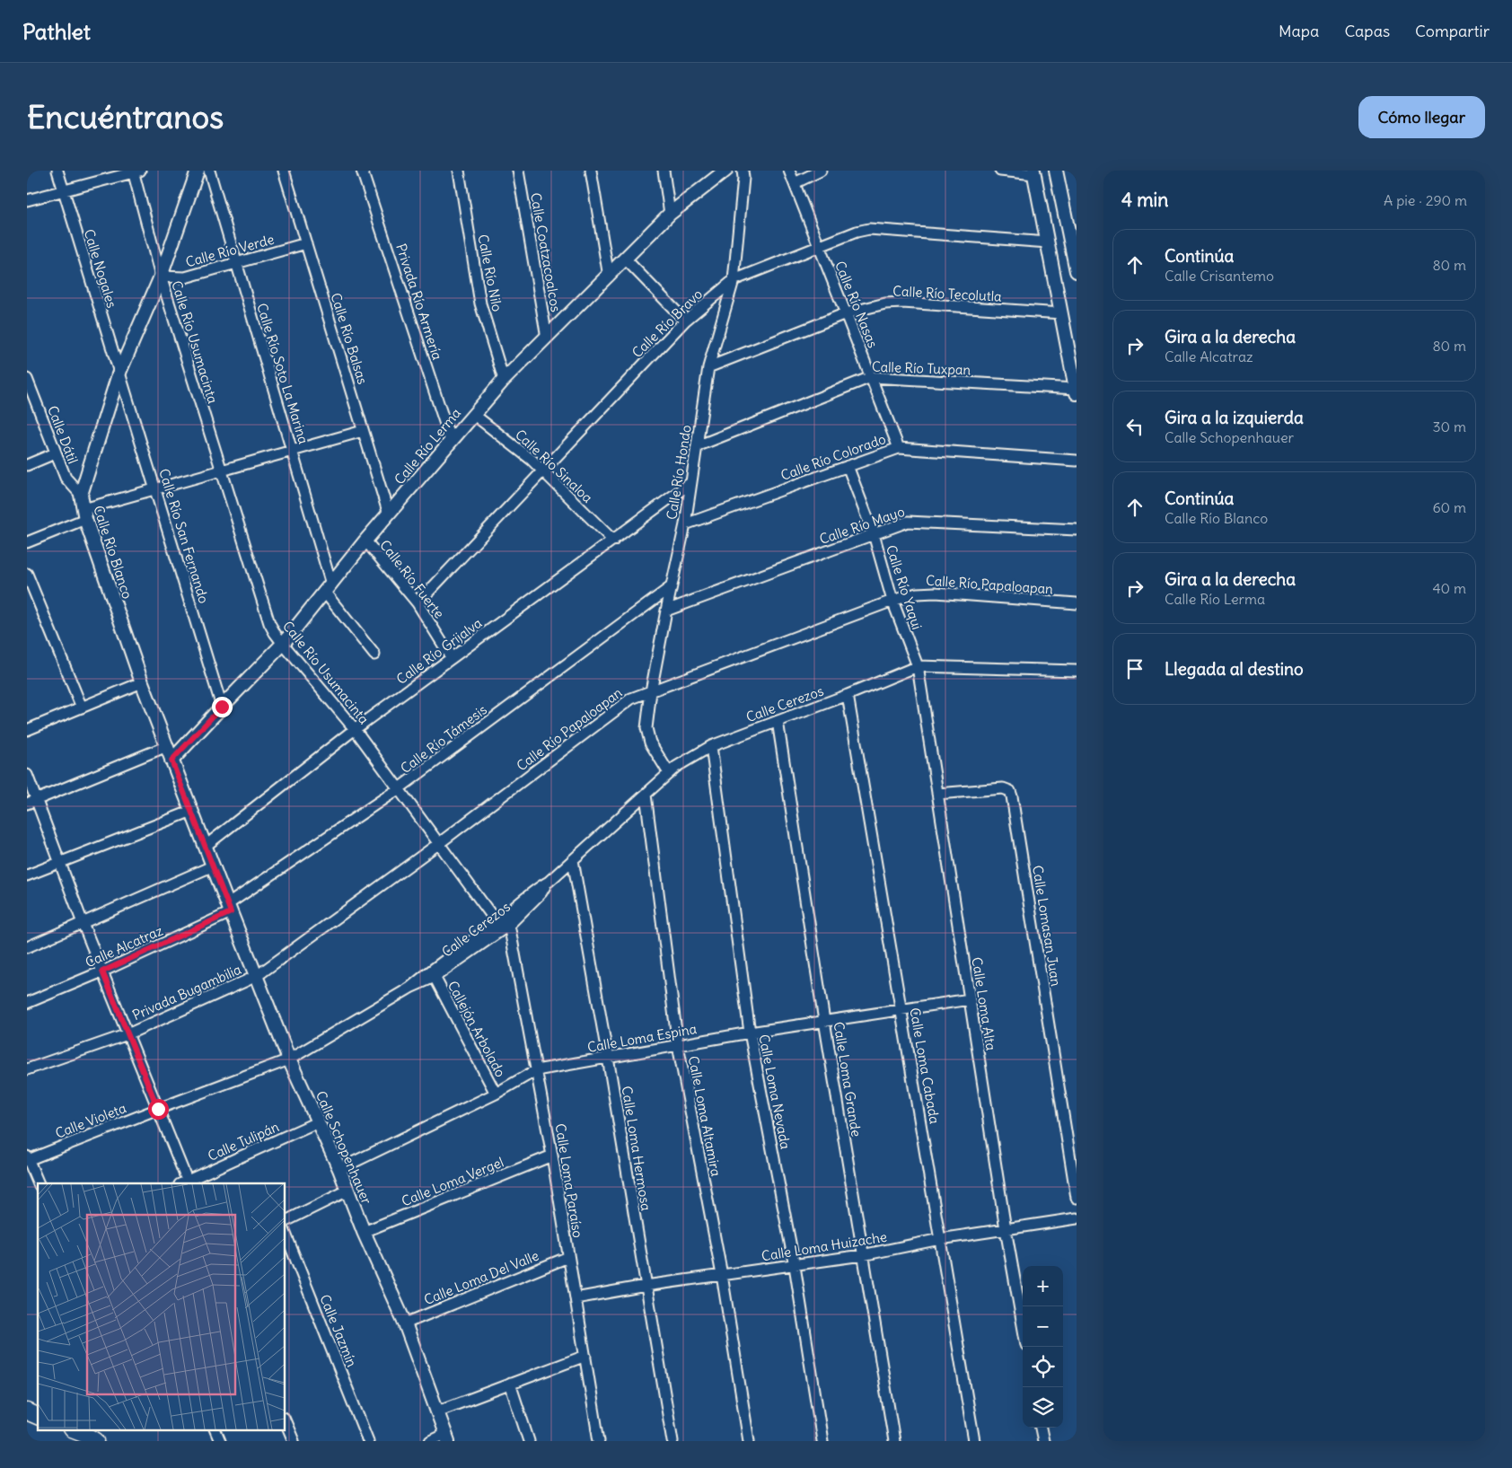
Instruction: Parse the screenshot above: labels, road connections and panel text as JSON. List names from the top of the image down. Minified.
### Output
{"streets":{"street":["Calle Río Verde","Calle Coatzacoalcos","Calle Nogales","Calle Río Nilo","Calle Río Tecolutla","Privada Río Armería","Calle Río Nasas","Calle Río Bravo","Calle Río Balsas","Calle Río Usumacinta","Calle Río Tuxpan","Calle Río Soto La Marina","Calle Dátil","Calle Río Lerma","Calle Río Colorado","Calle Río Sinaloa","Calle Río Hondo","Calle Río Mayo","Calle Río San Fernando","Calle Río Blanco","Calle Río Fuerte","Calle Río Papaloapan","Calle Río Yaqui","Calle Río Grijalva","Calle Cerezos","Calle Río Támesis","Calle Lomasan Juan","Calle Alcatraz","Privada Bugambilia","Calle Loma Alta","Callejón Arbolado","Calle Loma Espina","Calle Loma Cabada","Calle Loma Grande","Calle Loma Nevada","Calle Loma Altamira","Calle Violeta","Calle Tulipán","Calle Schopenhauer","Calle Loma Hermosa","Calle Loma Paraíso","Calle Loma Vergel","Calle Loma Huizache","Calle Loma Del Valle","Calle Jazmín"]},"crossings":[["Calle Río Verde","Calle Río Balsas"],["Calle Río Verde","Calle Río Usumacinta"],["Calle Río Verde","Calle Río Soto La Marina"],["Calle Río Verde","Calle Río Blanco"],["Calle Coatzacoalcos","Calle Río Lerma"],["Calle Nogales","Calle Río San Fernando"],["Calle Nogales","Calle Río Blanco"],["Calle Río Nilo","Calle Río Lerma"],["Calle Río Tecolutla","Calle Río Nasas"],["Calle Río Tecolutla","Calle Río Hondo"],["Privada Río Armería","Calle Río Lerma"],["Calle Río Nasas","Calle Río Bravo"],["Calle Río Nasas","Calle Río Tuxpan"],["Calle Río Nasas","Calle Río Colorado"],["Calle Río Bravo","Calle Río Sinaloa"],["Calle Río Bravo","Calle Río Hondo"],["Calle Río Bravo","Calle Río Fuerte"],["Calle Río Balsas","Calle Río Lerma"],["Calle Río Usumacinta","Calle Río Lerma"],["Calle Río Usumacinta","Calle Río Blanco"],["Calle Río Usumacinta","Calle Río Papaloapan"],["Calle Río Usumacinta","Calle Río Grijalva"],["Calle Río Usumacinta","Calle Cerezos"],["Calle Río Usumacinta","Calle Río Támesis"],["Calle Río Tuxpan","Calle Río Hondo"],["Calle Río Soto La Marina","Calle Río Lerma"],["Calle Dátil","Calle Río Blanco"],["Calle Río Lerma","Calle Río Sinaloa"],["Calle Río Lerma","Calle Río San Fernando"],["Calle Río Lerma","Calle Río Blanco"],["Calle Río Lerma","Calle Río Fuerte"],["Calle Río Colorado","Calle Río Hondo"],["Calle Río Colorado","Calle Río Yaqui"],["Calle Río Sinaloa","Calle Río Grijalva"],["Calle Río Hondo","Calle Río Mayo"],["Calle Río Hondo","Calle Río Papaloapan"],["Calle Río Hondo","Calle Río Grijalva"],["Calle Río Hondo","Calle Cerezos"],["Calle Río Hondo","Calle Río Támesis"],["Calle Río Mayo","Calle Río Yaqui"],["Calle Río San Fernando","Calle Río Blanco"],["Calle Río Blanco","Calle Río Grijalva"],["Calle Río Blanco","Calle Schopenhauer"],["Calle Río Fuerte","Calle Río Grijalva"],["Calle Río Papaloapan","Calle Río Yaqui"],["Calle Río Papaloapan","Privada Bugambilia"],["Calle Río Papaloapan","Calle Schopenhauer"],["Calle Río Yaqui","Calle Cerezos"],["Calle Río Yaqui","Calle Loma Alta"],["Calle Cerezos","Calle Loma Alta"],["Calle Cerezos","Callejón Arbolado"],["Calle Cerezos","Calle Loma Cabada"],["Calle Cerezos","Calle Loma Grande"],["Calle Cerezos","Calle Loma Nevada"],["Calle Cerezos","Calle Loma Altamira"],["Calle Cerezos","Calle Violeta"],["Calle Cerezos","Calle Schopenhauer"],["Calle Cerezos","Calle Loma Hermosa"],["Calle Cerezos","Calle Loma Paraíso"],["Calle Río Támesis","Calle Alcatraz"],["Calle Río Támesis","Calle Schopenhauer"],["Calle Lomasan Juan","Calle Loma Alta"],["Calle Alcatraz","Calle Schopenhauer"],["Privada Bugambilia","Calle Schopenhauer"],["Calle Loma Alta","Calle Loma Espina"],["Calle Loma Alta","Calle Loma Huizache"],["Callejón Arbolado","Calle Loma Espina"],["Calle Loma Espina","Calle Loma Cabada"],["Calle Loma Espina","Calle Loma Grande"],["Calle Loma Espina","Calle Loma Nevada"],["Calle Loma Espina","Calle Loma Altamira"],["Calle Loma Espina","Calle Schopenhauer"],["Calle Loma Espina","Calle Loma Hermosa"],["Calle Loma Espina","Calle Loma Paraíso"],["Calle Loma Cabada","Calle Loma Huizache"],["Calle Loma Grande","Calle Loma Huizache"],["Calle Loma Nevada","Calle Loma Huizache"],["Calle Loma Altamira","Calle Loma Huizache"],["Calle Violeta","Calle Schopenhauer"],["Calle Tulipán","Calle Schopenhauer"],["Calle Schopenhauer","Calle Loma Vergel"],["Calle Schopenhauer","Calle Loma Del Valle"],["Calle Loma Hermosa","Calle Loma Huizache"],["Calle Loma Paraíso","Calle Loma Vergel"],["Calle Loma Paraíso","Calle Loma Huizache"],["Calle Loma Paraíso","Calle Loma Del Valle"]],"page":{"header":"Pathlet","nav":["Mapa","Capas","Compartir"],"buttons":"Cómo llegar","title":"Encuéntranos","heading":["4 min","A pie · 290 m"],"list":[["Continúa","Calle Crisantemo","80 m"],["Gira a la derecha","Calle Alcatraz","80 m"],["Gira a la izquierda","Calle Schopenhauer","30 m"],["Continúa","Calle Río Blanco","60 m"],["Gira a la derecha","Calle Río Lerma","40 m"],"Llegada al destino"],"map_buttons":["+","−"]}}
